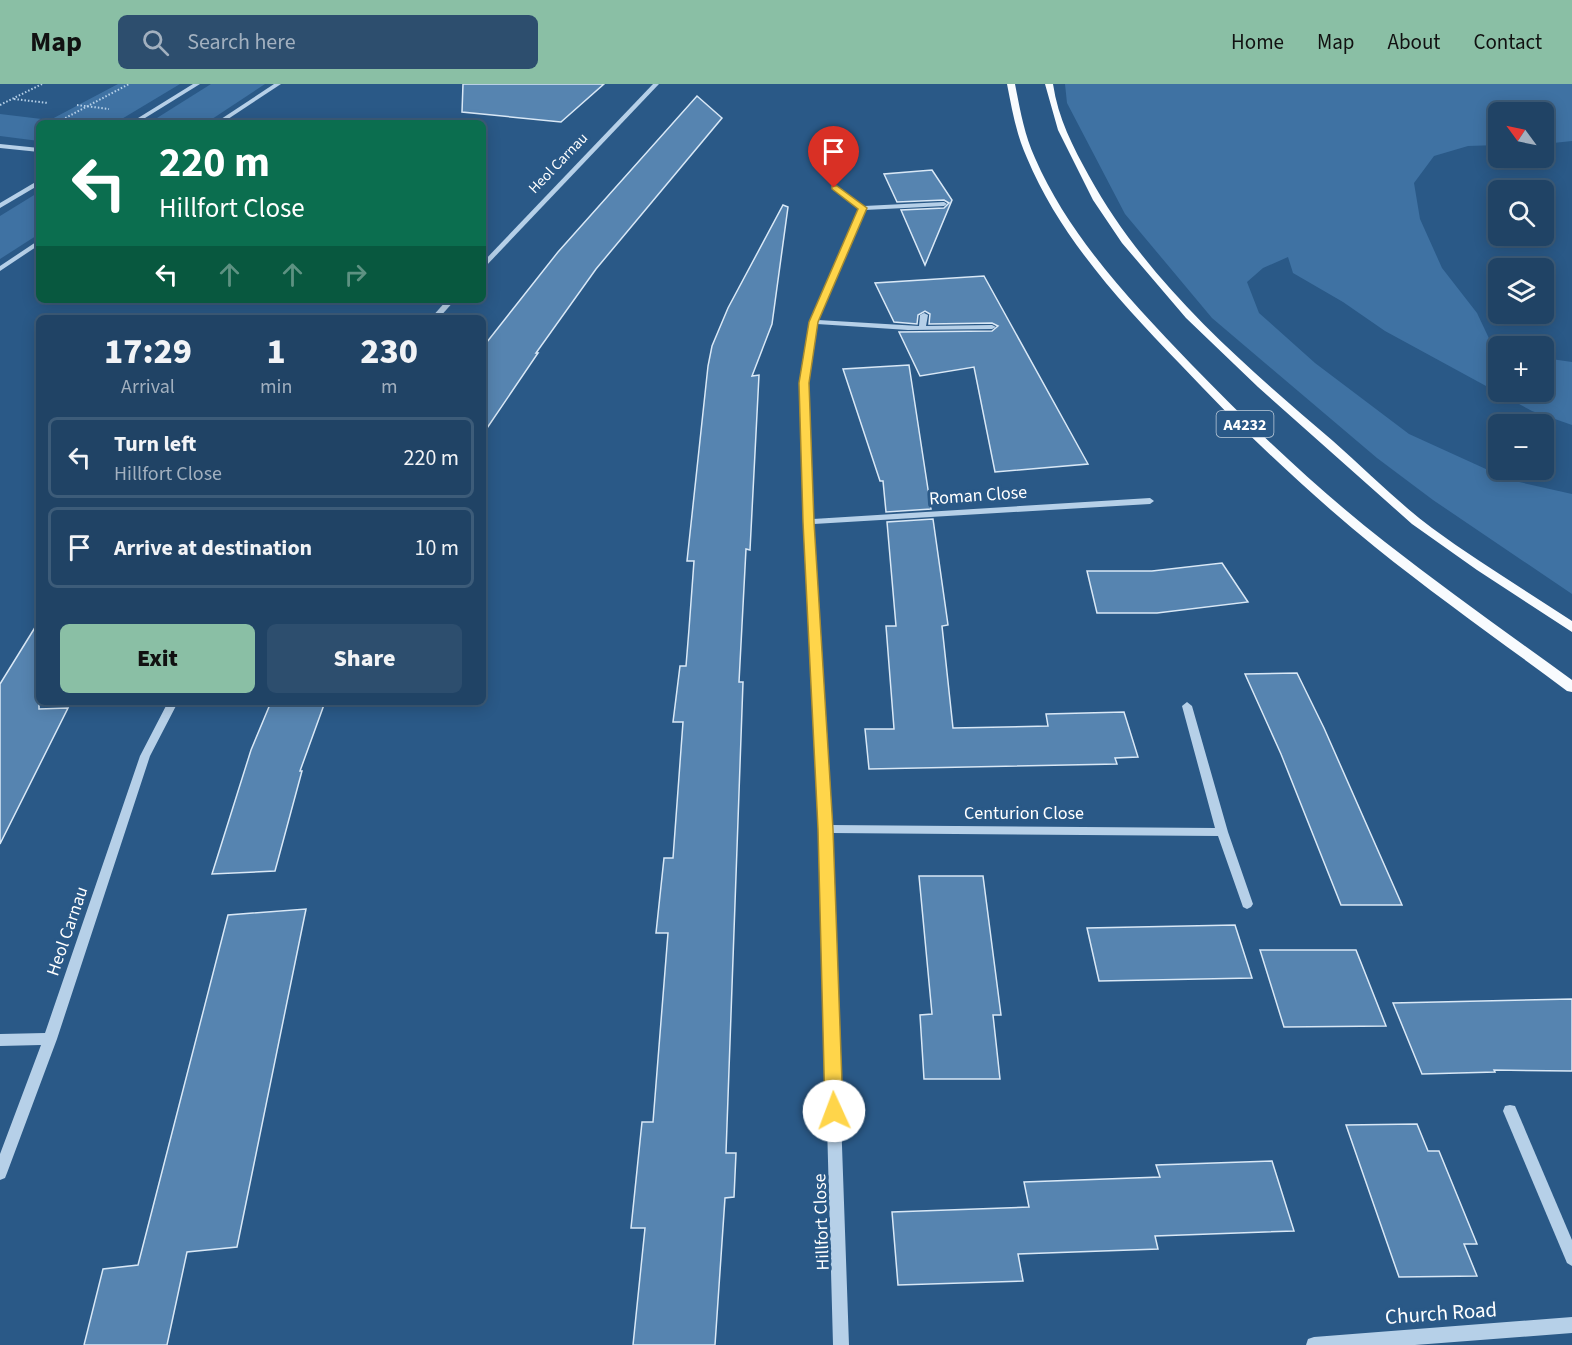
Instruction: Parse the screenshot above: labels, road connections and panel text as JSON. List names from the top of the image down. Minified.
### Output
{"streets":{"main road":["A4232"],"street":["Heol Carnau","Roman Close","Centurion Close","Hillfort Close","Church Road"]},"crossings":[["Roman Close","Hillfort Close"],["Centurion Close","Hillfort Close"]],"north":"top left","page":{"header":"Map","search":"Search here","nav":["Home","Map","About","Contact"],"map_buttons":["+","−"],"turn":["220 m","Hillfort Close"],"eta":["17:29","Arrival","1","min","230","m"],"list":[{"name":"Turn left","note":"Hillfort Close","value":"220 m"},{"name":"Arrive at destination","value":"10 m"}],"buttons":["Exit","Share"]}}
